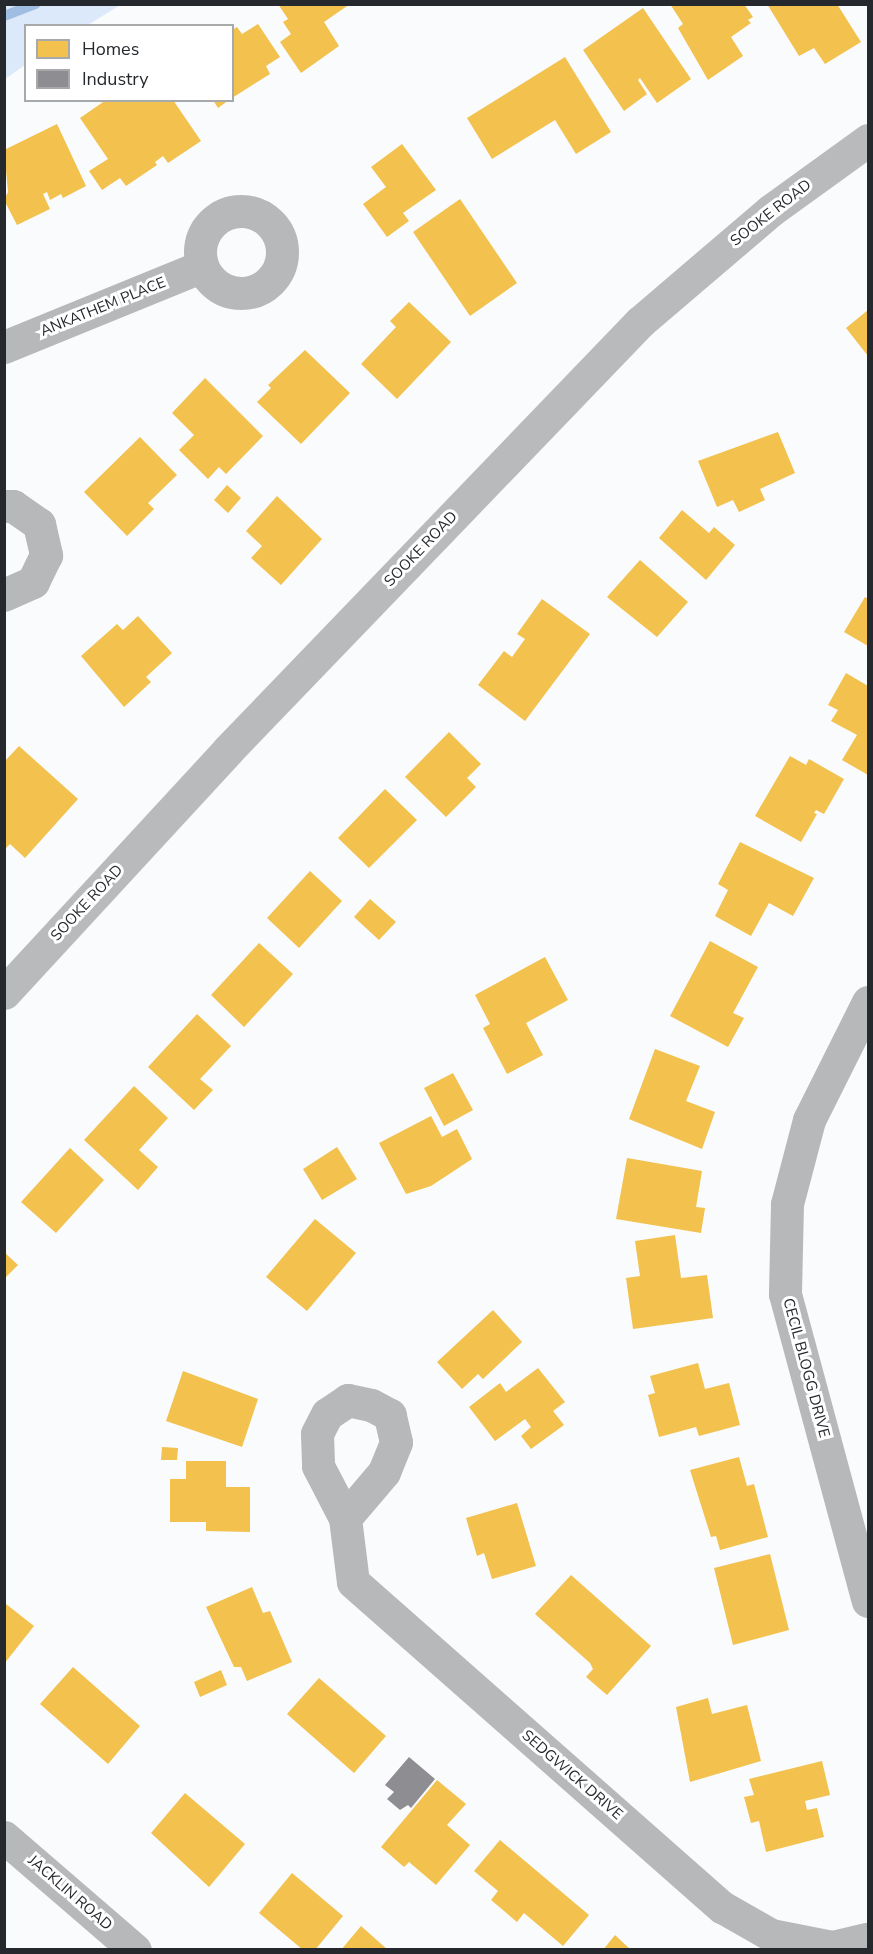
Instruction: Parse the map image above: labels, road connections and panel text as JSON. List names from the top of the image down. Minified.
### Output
{"streets":{"main road":["SOOKE ROAD"],"street":["ANKATHEM PLACE","CECIL BLOGG DRIVE","SEDGWICK DRIVE","JACKLIN ROAD"]},"legend":["Homes","Industry"]}
